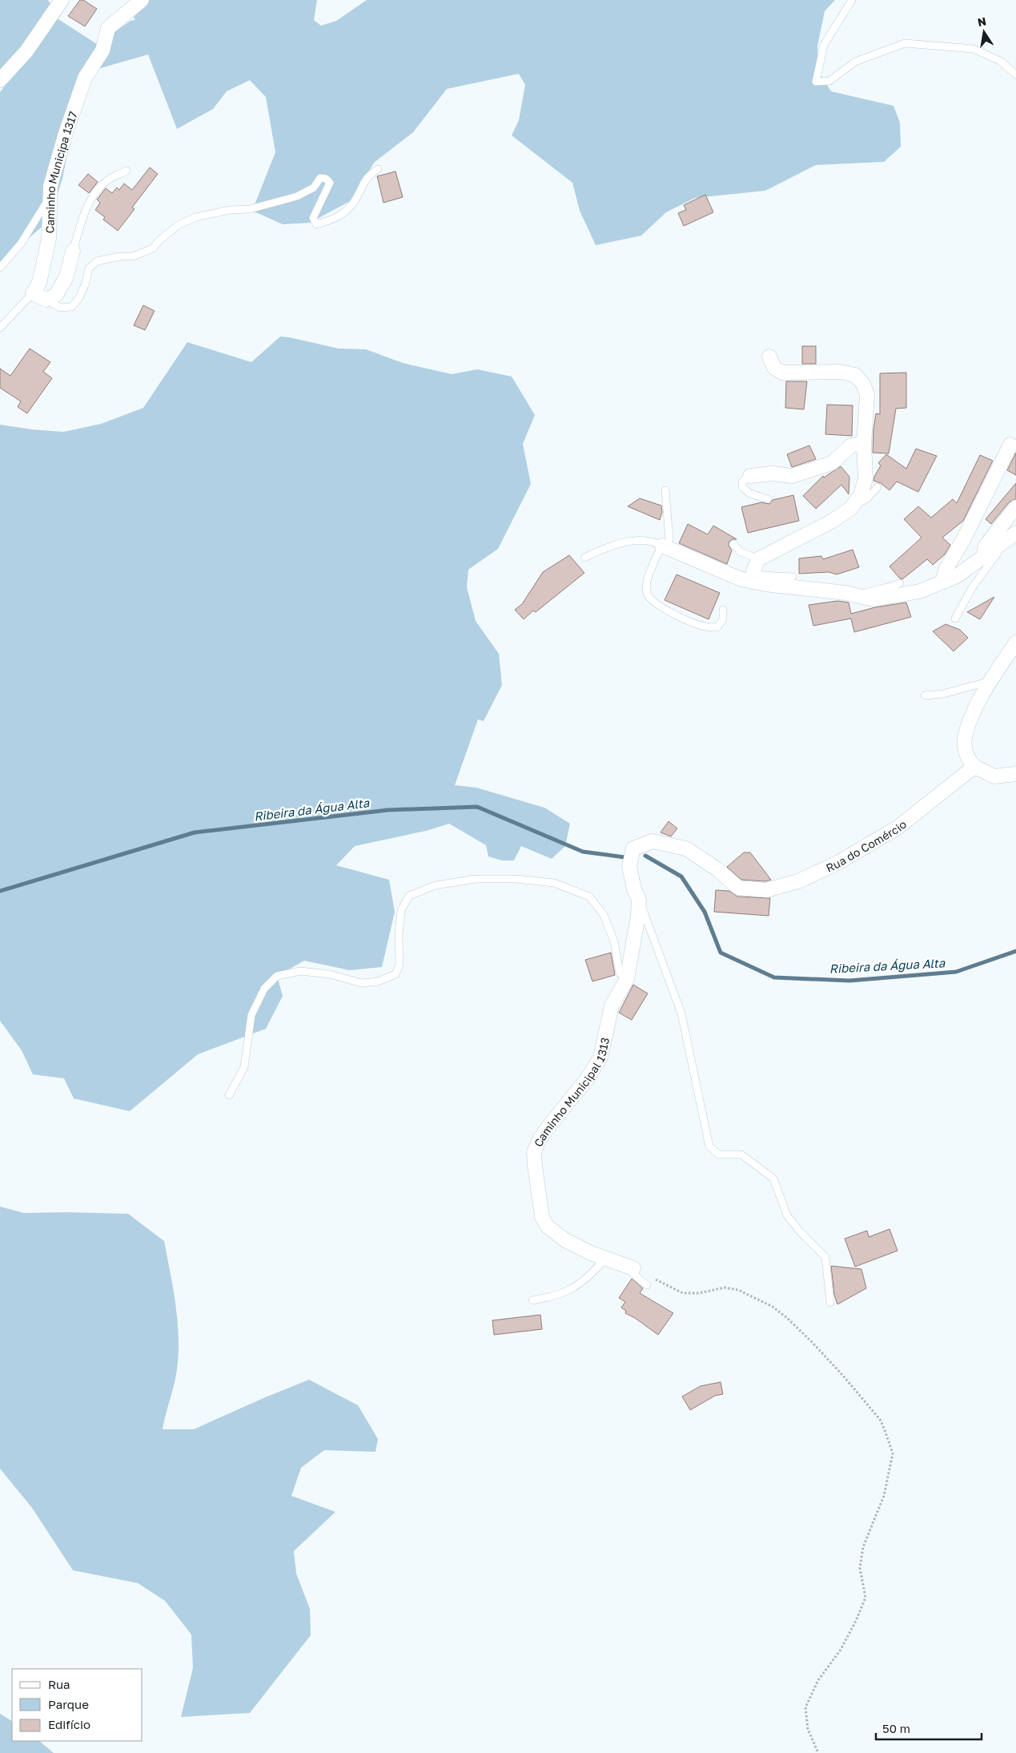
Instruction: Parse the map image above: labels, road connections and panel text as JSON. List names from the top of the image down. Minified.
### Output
{"streets":{"street":["Caminho Municipa 1317","Rua do Comércio","Caminho Municipal 1313"]},"crossings":[["Rua do Comércio","Caminho Municipal 1313"]],"water":["Ribeira da Água Alta"],"legend":["Rua","Parque","Edifício"],"scale_bar":"50 m","north":"top"}
